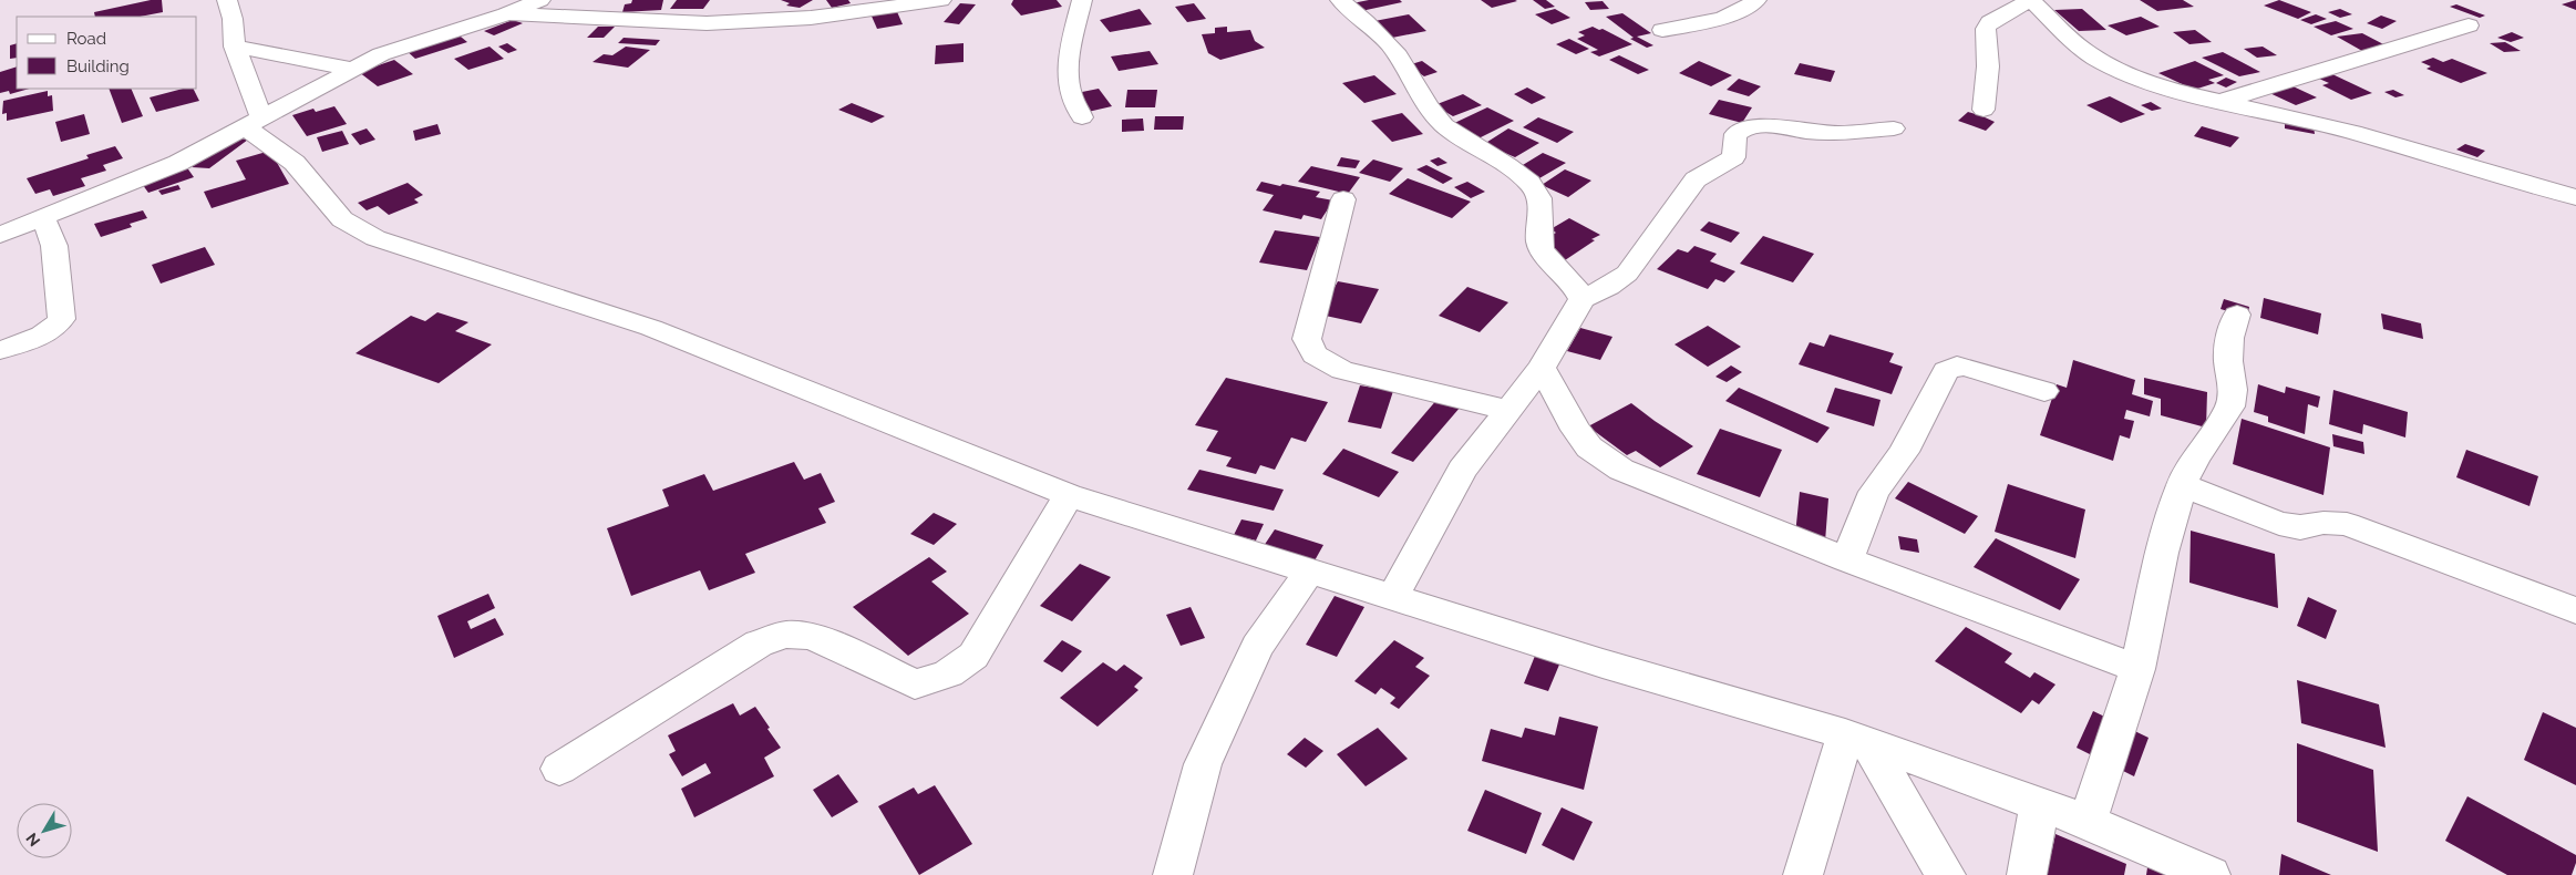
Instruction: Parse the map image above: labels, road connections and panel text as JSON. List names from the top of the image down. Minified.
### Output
{"legend":["Road","Building"],"north":"bottom left"}
